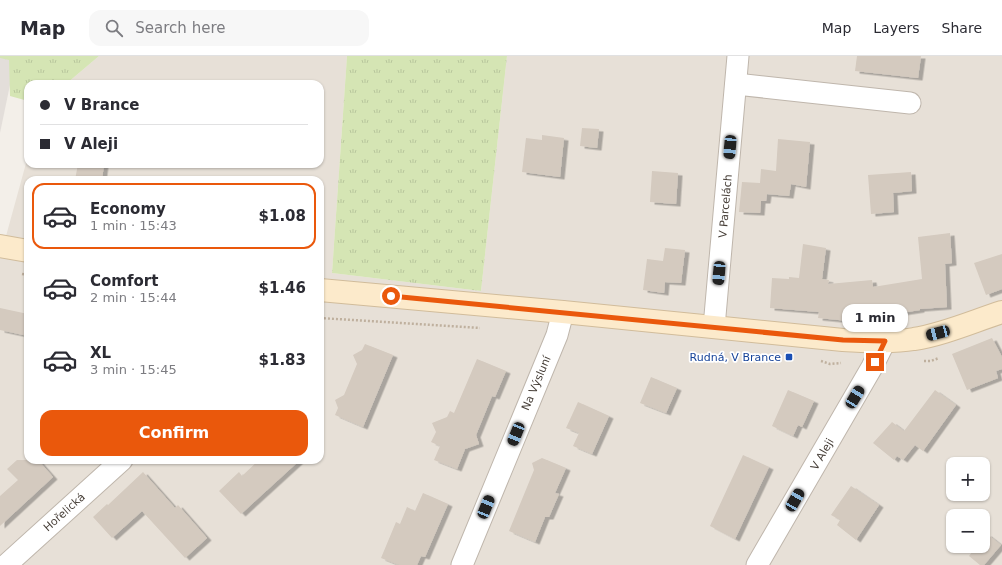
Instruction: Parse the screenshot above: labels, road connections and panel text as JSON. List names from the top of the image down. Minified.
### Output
{"streets":{"street":["V Parcelách","Na Výsluní","V Aleji","Hořelická"]},"places":{"transit":["Rudná, V Brance"]},"page":{"header":"Map","search":"Search here","nav":["Map","Layers","Share"],"banner":["V Brance","V Aleji"],"list":[{"name":"Economy","note":"1 min · 15:43","value":"$1.08"},{"name":"Comfort","note":"2 min · 15:44","value":"$1.46"},{"name":"XL","note":"3 min · 15:45","value":"$1.83"}],"bubble":"1 min","buttons":"Confirm","map_buttons":["+","−"]}}
